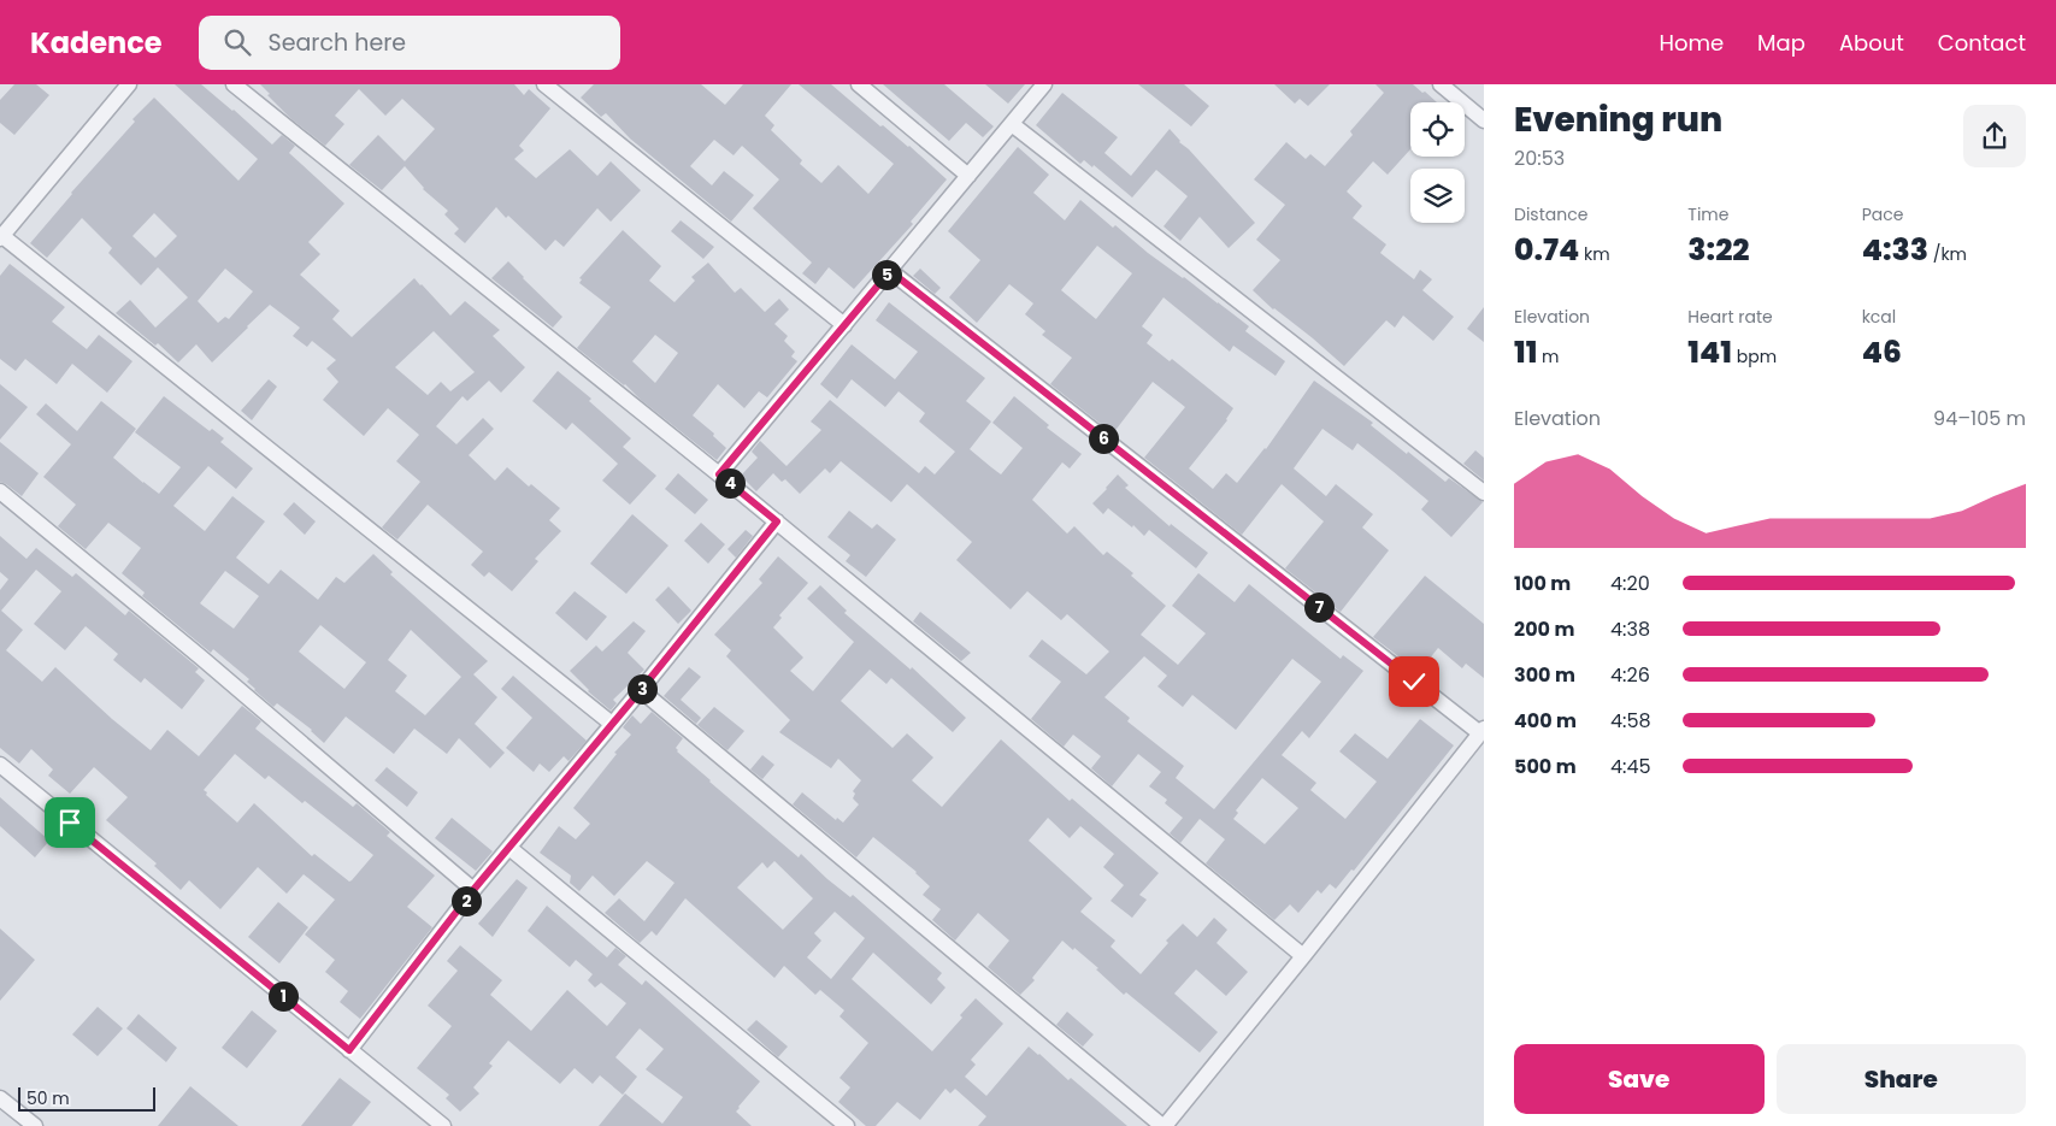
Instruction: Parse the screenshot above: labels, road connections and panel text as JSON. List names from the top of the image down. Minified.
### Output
{"scale_bar":"50 m","page":{"header":"Kadence","search":"Search here","nav":["Home","Map","About","Contact"],"heading":["Evening run","20:53"],"stats":[["Distance","0.74 km"],["Time","3:22"],["Pace","4:33 /km"],["Elevation","11 m"],["Heart rate","141 bpm"],["kcal","46"]],"pins":["5","6","4","7","3","2","1"],"chart":["Elevation","94–105 m"],"list":[{"name":"100 m","note":"4:20"},{"name":"200 m","note":"4:38"},{"name":"300 m","note":"4:26"},{"name":"400 m","note":"4:58"},{"name":"500 m","note":"4:45"}],"buttons":["Save","Share"],"scale":"50 m"}}
